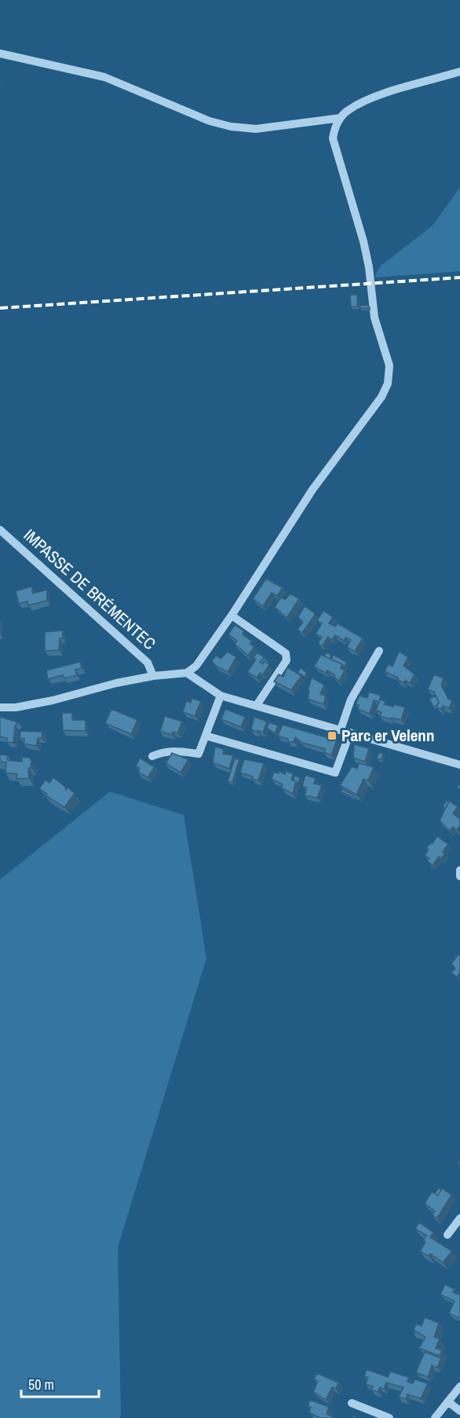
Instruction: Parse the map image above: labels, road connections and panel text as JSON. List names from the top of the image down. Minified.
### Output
{"streets":{"street":["IMPASSE DE BRÉMENTEC"]},"places":{"transit":["Parc er Velenn"]},"scale_bar":"50 m"}
